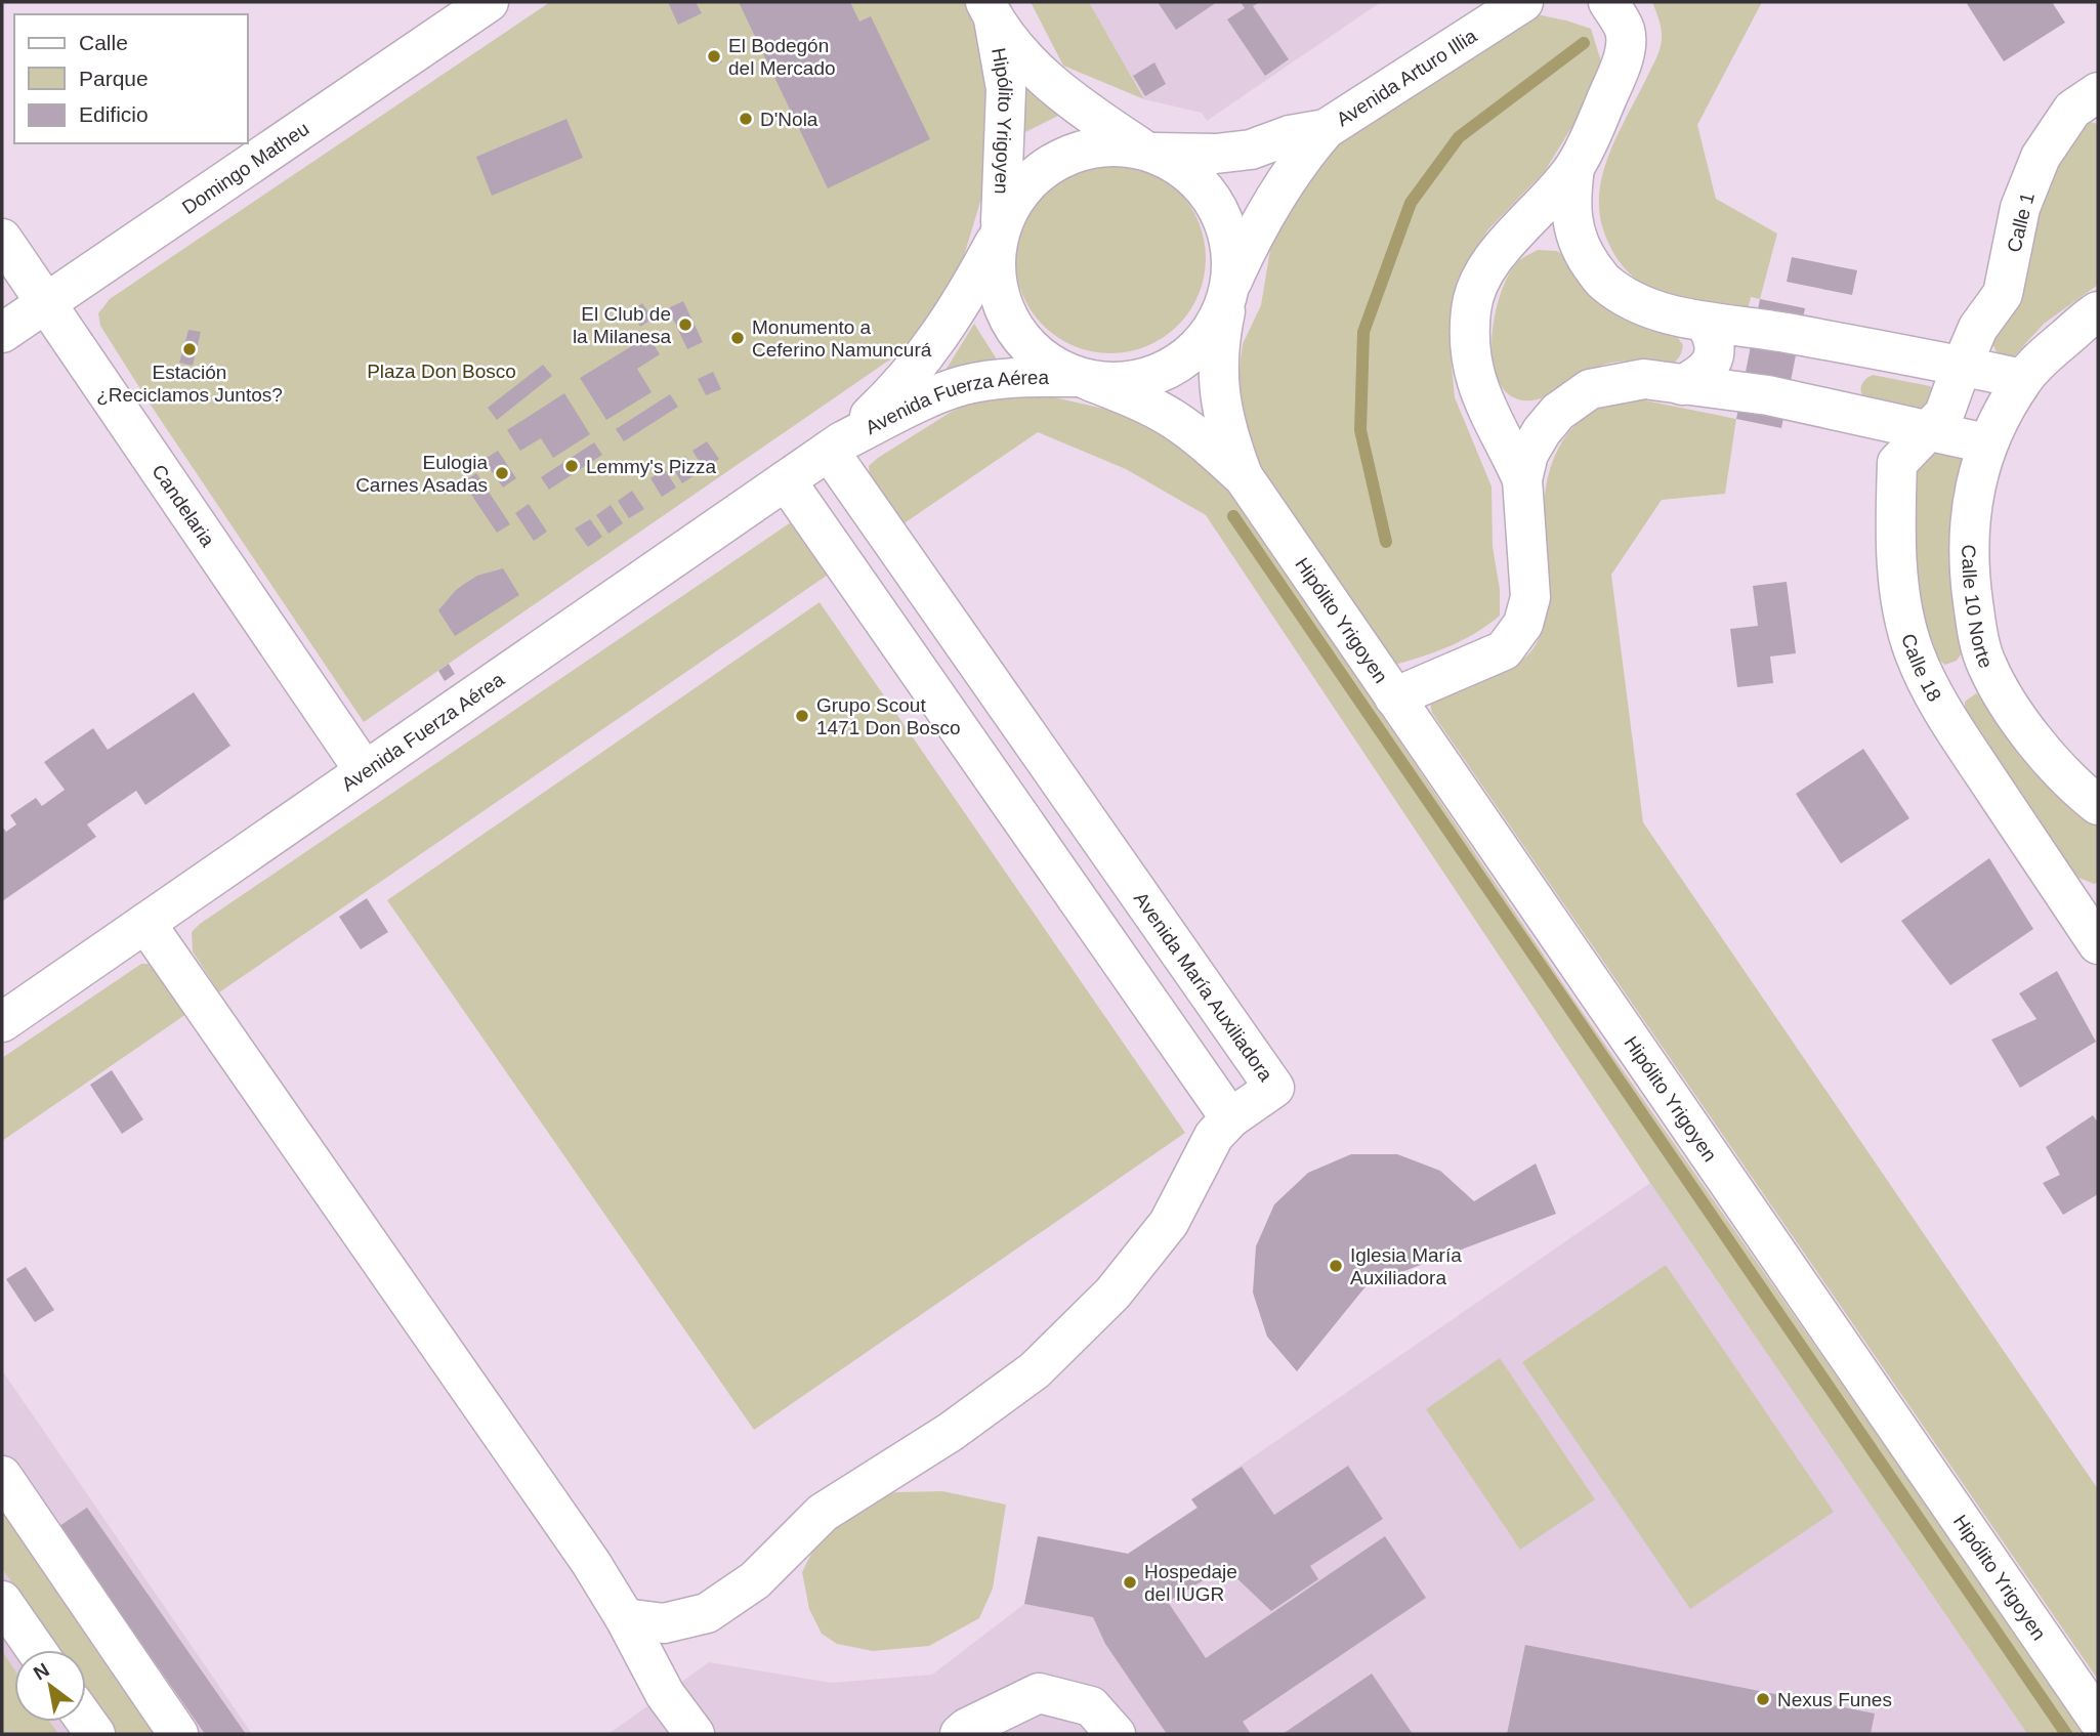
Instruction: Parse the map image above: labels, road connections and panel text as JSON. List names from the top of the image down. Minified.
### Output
{"streets":{"street":["Avenida Arturo Illia","Hipólito Yrigoyen","Domingo Matheu","Calle 1","Avenida Fuerza Aérea","Candelaria","Calle 10 Norte","Calle 18","Avenida María Auxiliadora"]},"crossings":[["Avenida Arturo Illia","Hipólito Yrigoyen"],["Avenida Arturo Illia","Avenida Fuerza Aérea"],["Hipólito Yrigoyen","Avenida Fuerza Aérea"],["Domingo Matheu","Candelaria"],["Calle 1","Calle 18"],["Avenida Fuerza Aérea","Candelaria"],["Avenida Fuerza Aérea","Avenida María Auxiliadora"]],"parks":["Plaza Don Bosco"],"places":["El Bodegón del Mercado","D'Nola","El Club de la Milanesa","Monumento a Ceferino Namuncurá","Estación ¿Reciclamos Juntos?","Lemmy's Pizza","Eulogia Carnes Asadas","Grupo Scout 1471 Don Bosco","Iglesia María Auxiliadora","Hospedaje del IUGR","Nexus Funes"],"legend":["Calle","Parque","Edificio"],"north":"top left"}
